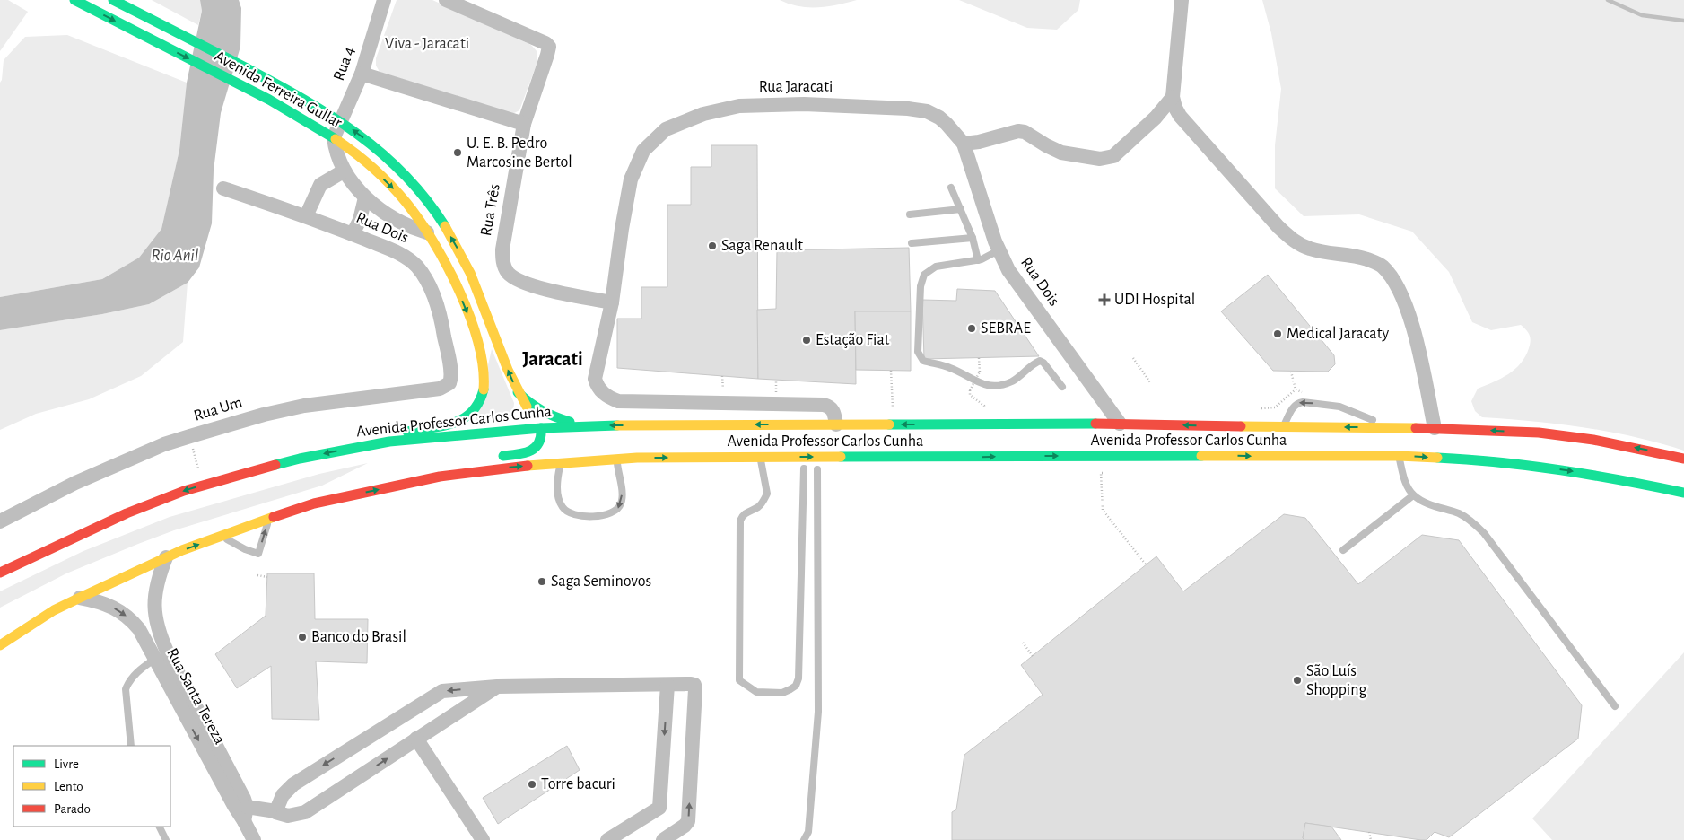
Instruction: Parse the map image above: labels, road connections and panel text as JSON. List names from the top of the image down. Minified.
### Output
{"streets":{"main road":["Avenida Ferreira Gullar","Avenida Professor Carlos Cunha"],"street":["Rua 4","Rua Jaracati","Rua Três","Rua Dois","Rua Um","Rua Santa Tereza"]},"crossings":[["Rua 4","Avenida Ferreira Gullar"],["Rua Jaracati","Rua Três"],["Rua Jaracati","Rua Dois"],["Avenida Ferreira Gullar","Avenida Professor Carlos Cunha"],["Rua Dois","Rua Um"],["Rua Dois","Avenida Professor Carlos Cunha"],["Avenida Professor Carlos Cunha","Rua Santa Tereza"]],"districts":["Jaracati"],"water":["Rio Anil"],"parks":["Viva - Jaracati"],"places":{"other":["U. E. B. Pedro Marcosine Bertol","Saga Renault","SEBRAE","Medical Jaracaty","Estação Fiat","Saga Seminovos","Banco do Brasil","São Luís Shopping","Torre bacuri"],"health":["UDI Hospital"]},"legend":["Livre","Lento","Parado"]}
